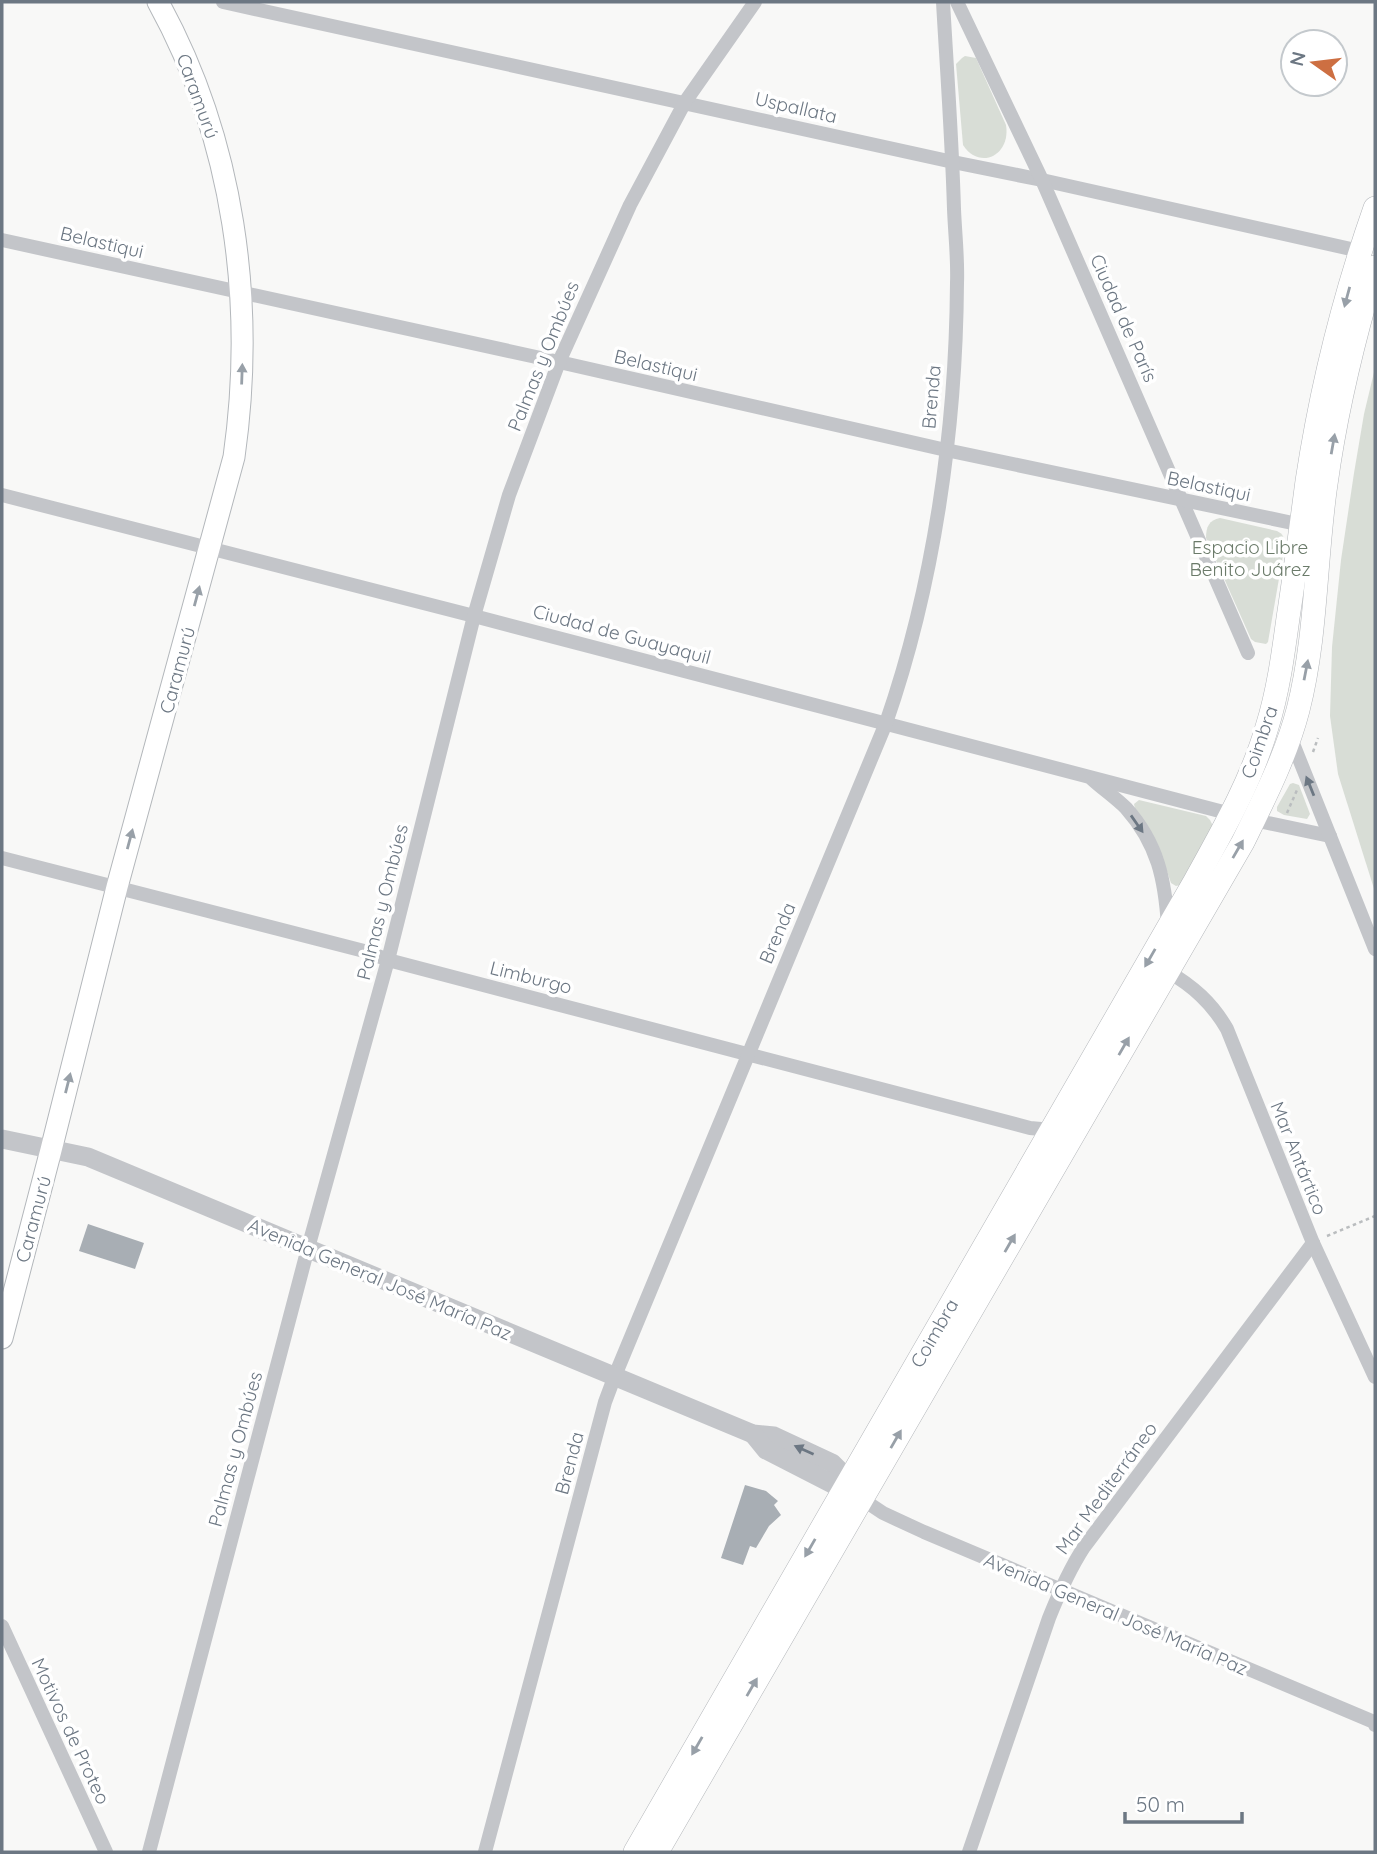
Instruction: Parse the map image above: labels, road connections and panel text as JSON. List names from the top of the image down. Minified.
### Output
{"streets":{"main road":["Caramurú","Coimbra"],"street":["Uspallata","Belastiqui","Ciudad de París","Palmas y Ombúes","Brenda","Ciudad de Guayaquil","Limburgo","Mar Antártico","Avenida General José María Paz","Mar Mediterráneo","Motivos de Proteo"]},"crossings":[["Caramurú","Belastiqui"],["Caramurú","Ciudad de Guayaquil"],["Caramurú","Limburgo"],["Caramurú","Avenida General José María Paz"],["Uspallata","Ciudad de París"],["Uspallata","Palmas y Ombúes"],["Uspallata","Brenda"],["Uspallata","Coimbra"],["Belastiqui","Ciudad de París"],["Belastiqui","Palmas y Ombúes"],["Belastiqui","Brenda"],["Belastiqui","Coimbra"],["Palmas y Ombúes","Ciudad de Guayaquil"],["Palmas y Ombúes","Limburgo"],["Palmas y Ombúes","Avenida General José María Paz"],["Brenda","Ciudad de Guayaquil"],["Brenda","Limburgo"],["Brenda","Avenida General José María Paz"],["Ciudad de Guayaquil","Coimbra"],["Coimbra","Limburgo"],["Coimbra","Mar Antártico"],["Coimbra","Avenida General José María Paz"],["Mar Antártico","Mar Mediterráneo"],["Avenida General José María Paz","Mar Mediterráneo"]],"one_way":["Caramurú"],"parks":["Espacio Libre Benito Juárez"],"scale_bar":"50 m","north":"left"}
